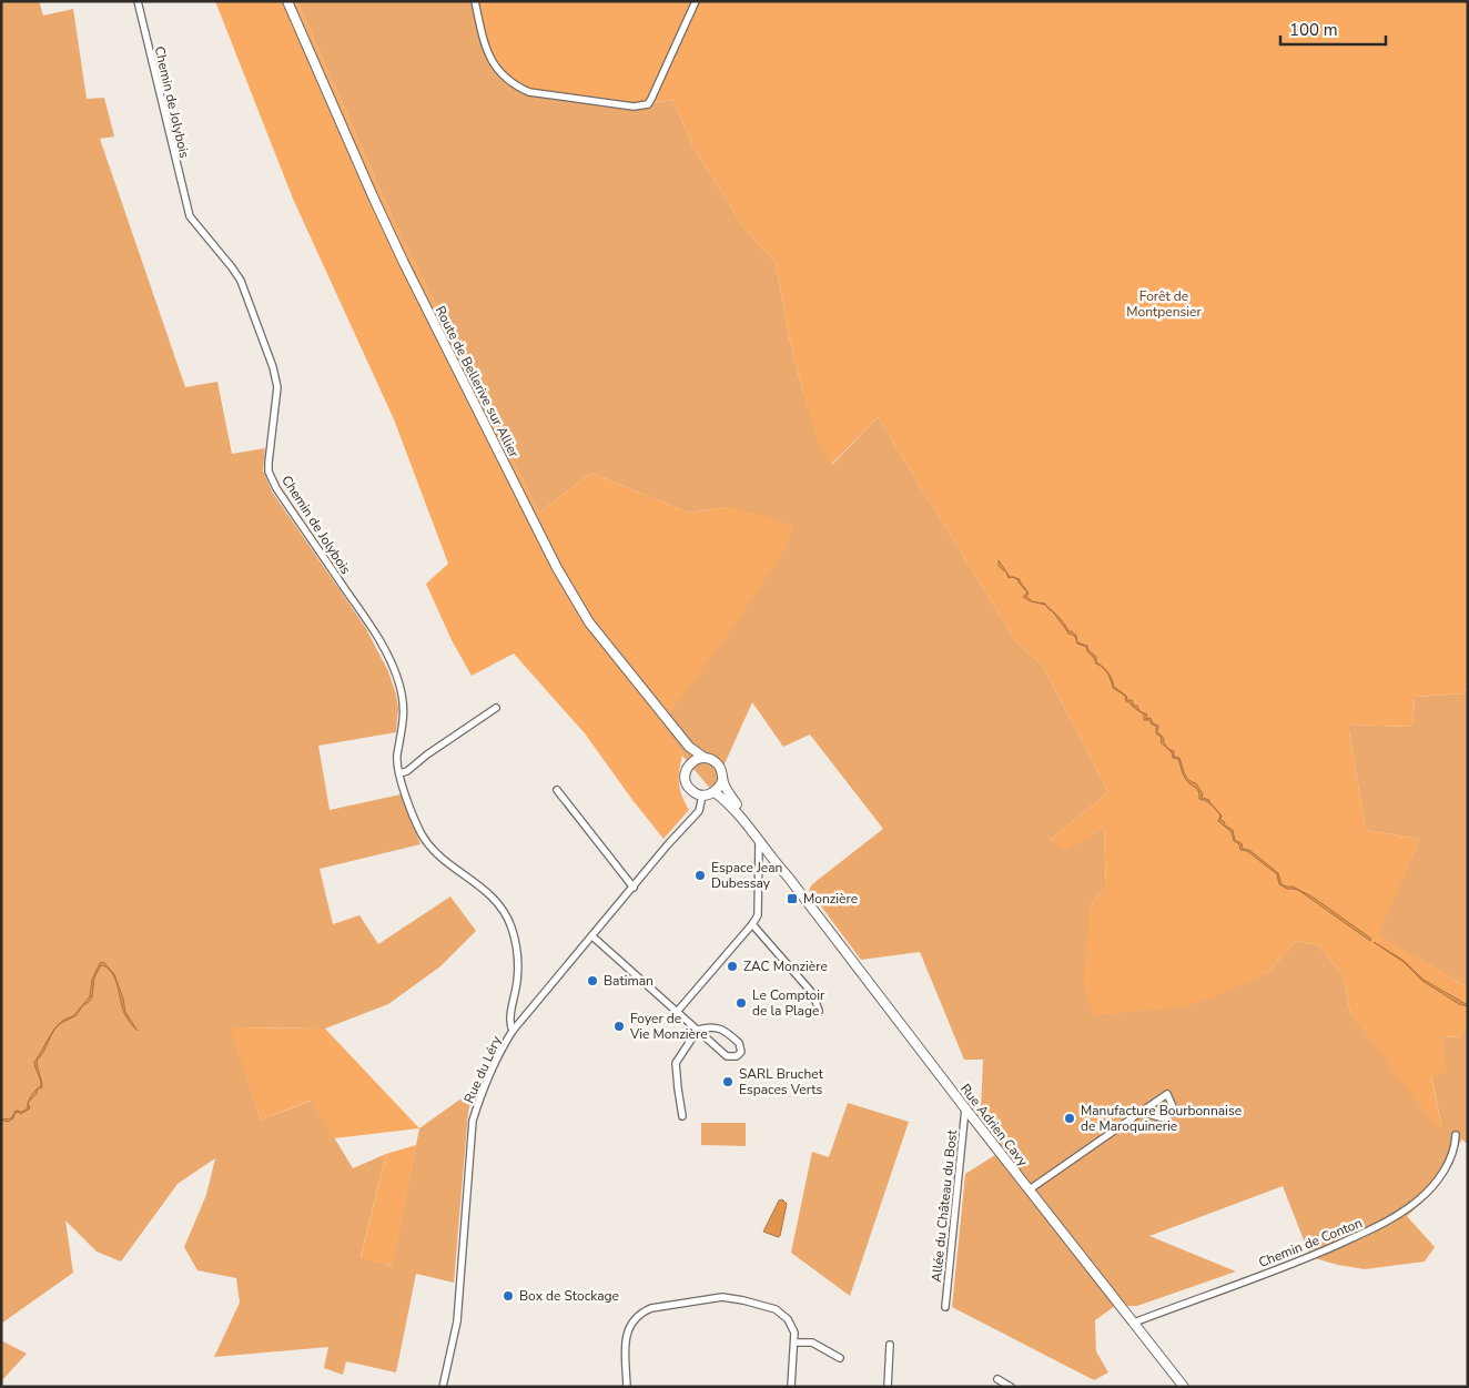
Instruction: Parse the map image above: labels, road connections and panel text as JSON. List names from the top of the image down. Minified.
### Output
{"streets":{"main road":["Route de Bellerive sur Allier","Rue Adrien Cavy"],"street":["Chemin de Jolybois","Rue du Léry","Allée du Château du Bost","Chemin de Conton"]},"crossings":[["Chemin de Jolybois","Rue du Léry"],["Route de Bellerive sur Allier","Rue du Léry"],["Route de Bellerive sur Allier","Rue Adrien Cavy"],["Rue du Léry","Rue Adrien Cavy"],["Rue Adrien Cavy","Allée du Château du Bost"],["Rue Adrien Cavy","Chemin de Conton"]],"parks":["Forêt de Montpensier"],"places":{"other":["Espace Jean Dubessay","ZAC Monzière","Batiman","Le Comptoir de la Plage","Foyer de Vie Monzière","SARL Bruchet Espaces Verts","Manufacture Bourbonnaise de Maroquinerie","Box de Stockage"],"transit":["Monzière"]},"scale_bar":"100 m"}
